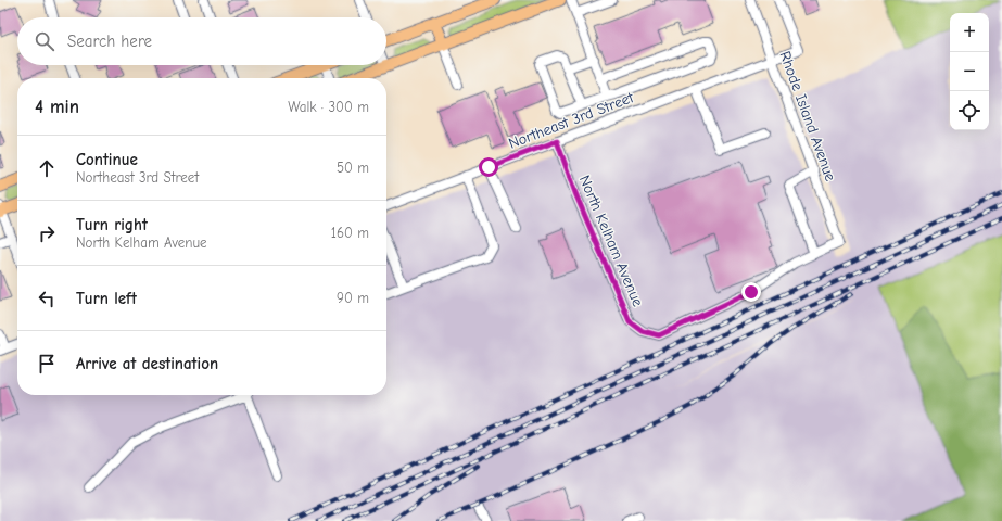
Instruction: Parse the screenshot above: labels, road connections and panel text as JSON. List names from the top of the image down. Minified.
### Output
{"streets":{"street":["Rhode Island Avenue","Northeast 3rd Street","North Kelham Avenue"]},"crossings":[["Rhode Island Avenue","Northeast 3rd Street"],["Rhode Island Avenue","North Kelham Avenue"],["Northeast 3rd Street","North Kelham Avenue"]],"page":{"map_buttons":["+","−"],"search":"Search here","heading":["4 min","Walk · 300 m"],"list":[["Continue","Northeast 3rd Street","50 m"],["Turn right","North Kelham Avenue","160 m"],["Turn left","90 m"],"Arrive at destination"]}}
